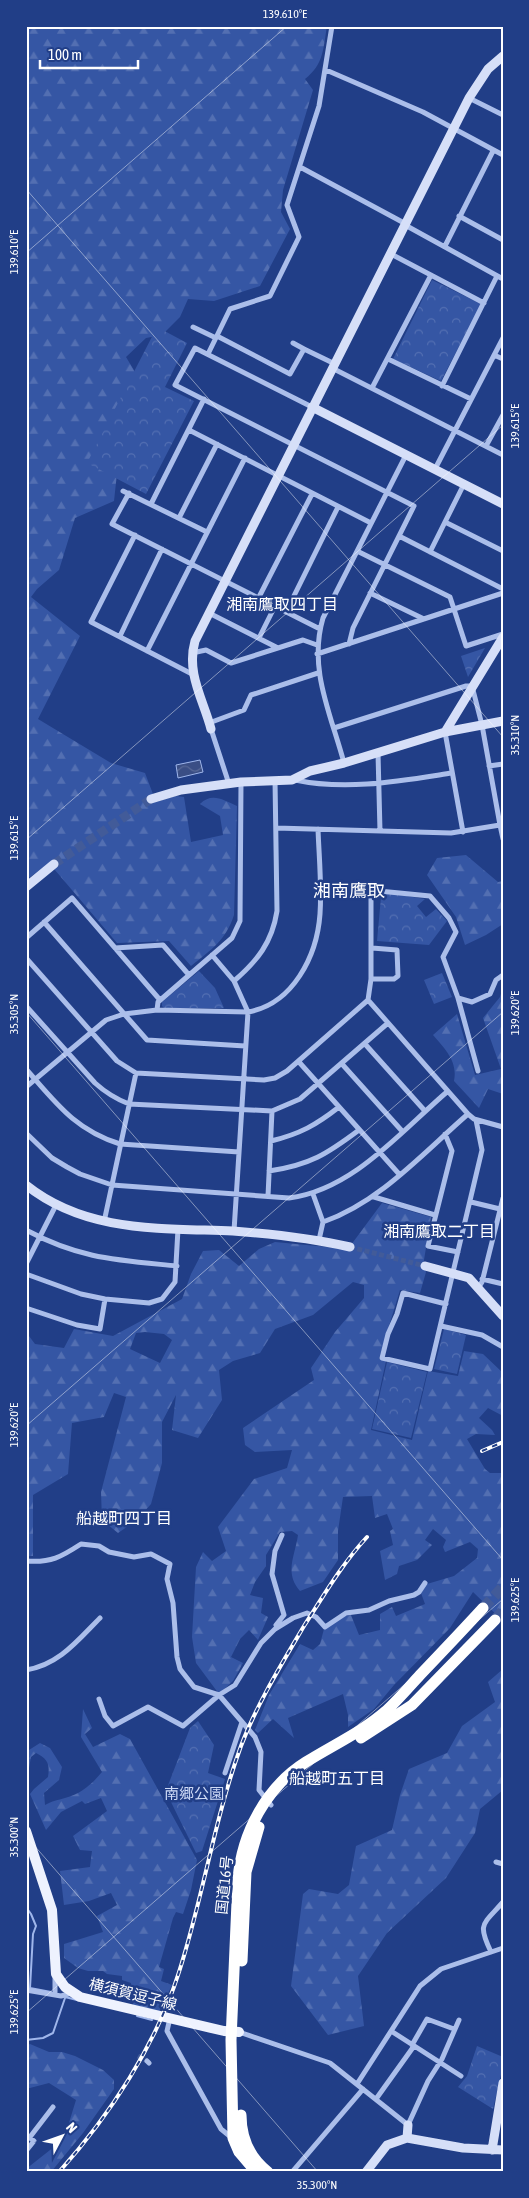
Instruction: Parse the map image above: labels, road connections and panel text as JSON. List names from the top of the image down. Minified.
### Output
{"streets":{"highway":["国道16号"],"main road":["横須賀逗子線"]},"crossings":[["国道16号","横須賀逗子線"]],"districts":["湘南鷹取四丁目","湘南鷹取","湘南鷹取二丁目","船越町四丁目","船越町五丁目"],"parks":["南郷公園"],"scale_bar":"100 m","north":"top right","coordinates":["139.610°E","139.615°E","35.310°N","139.620°E","35.305°N","139.625°E","35.300°N"]}
